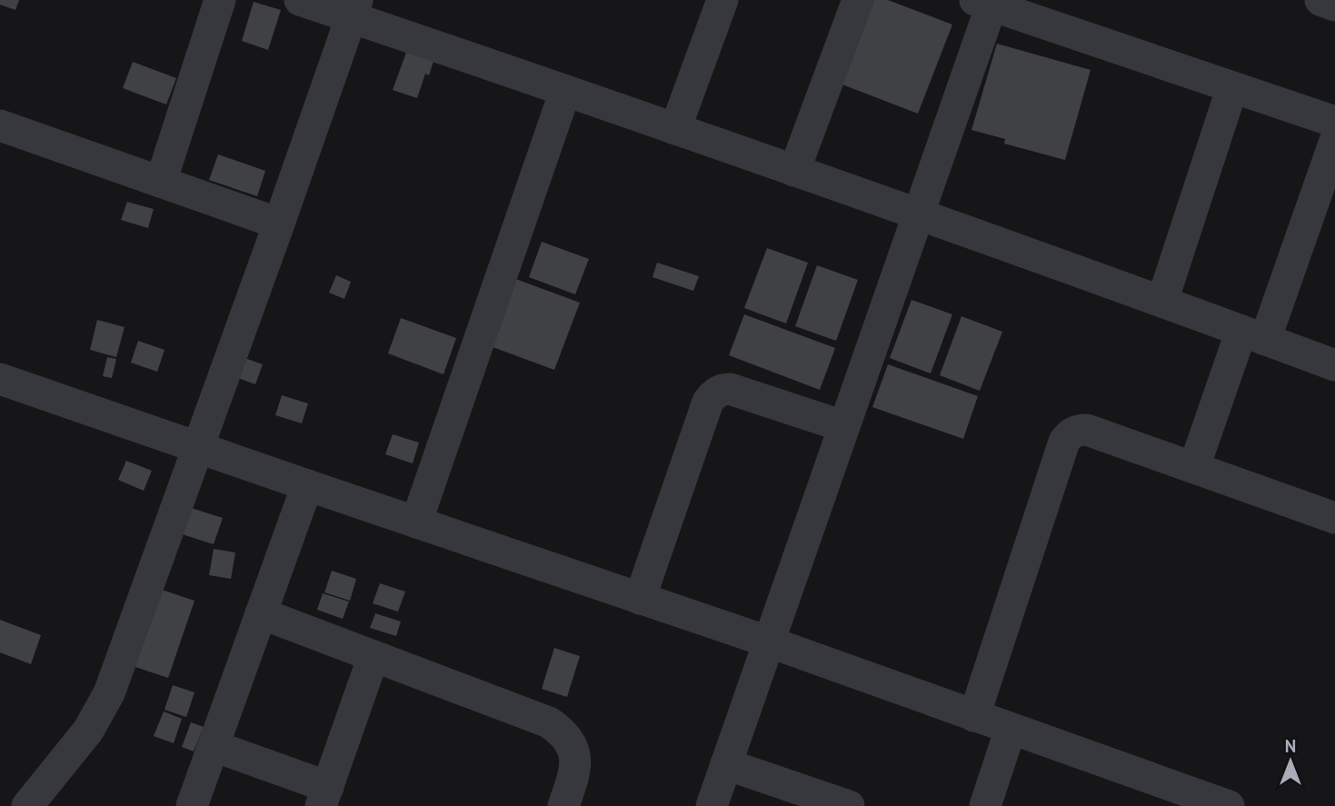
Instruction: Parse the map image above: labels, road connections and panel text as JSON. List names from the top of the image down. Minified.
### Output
{"north":"top"}
